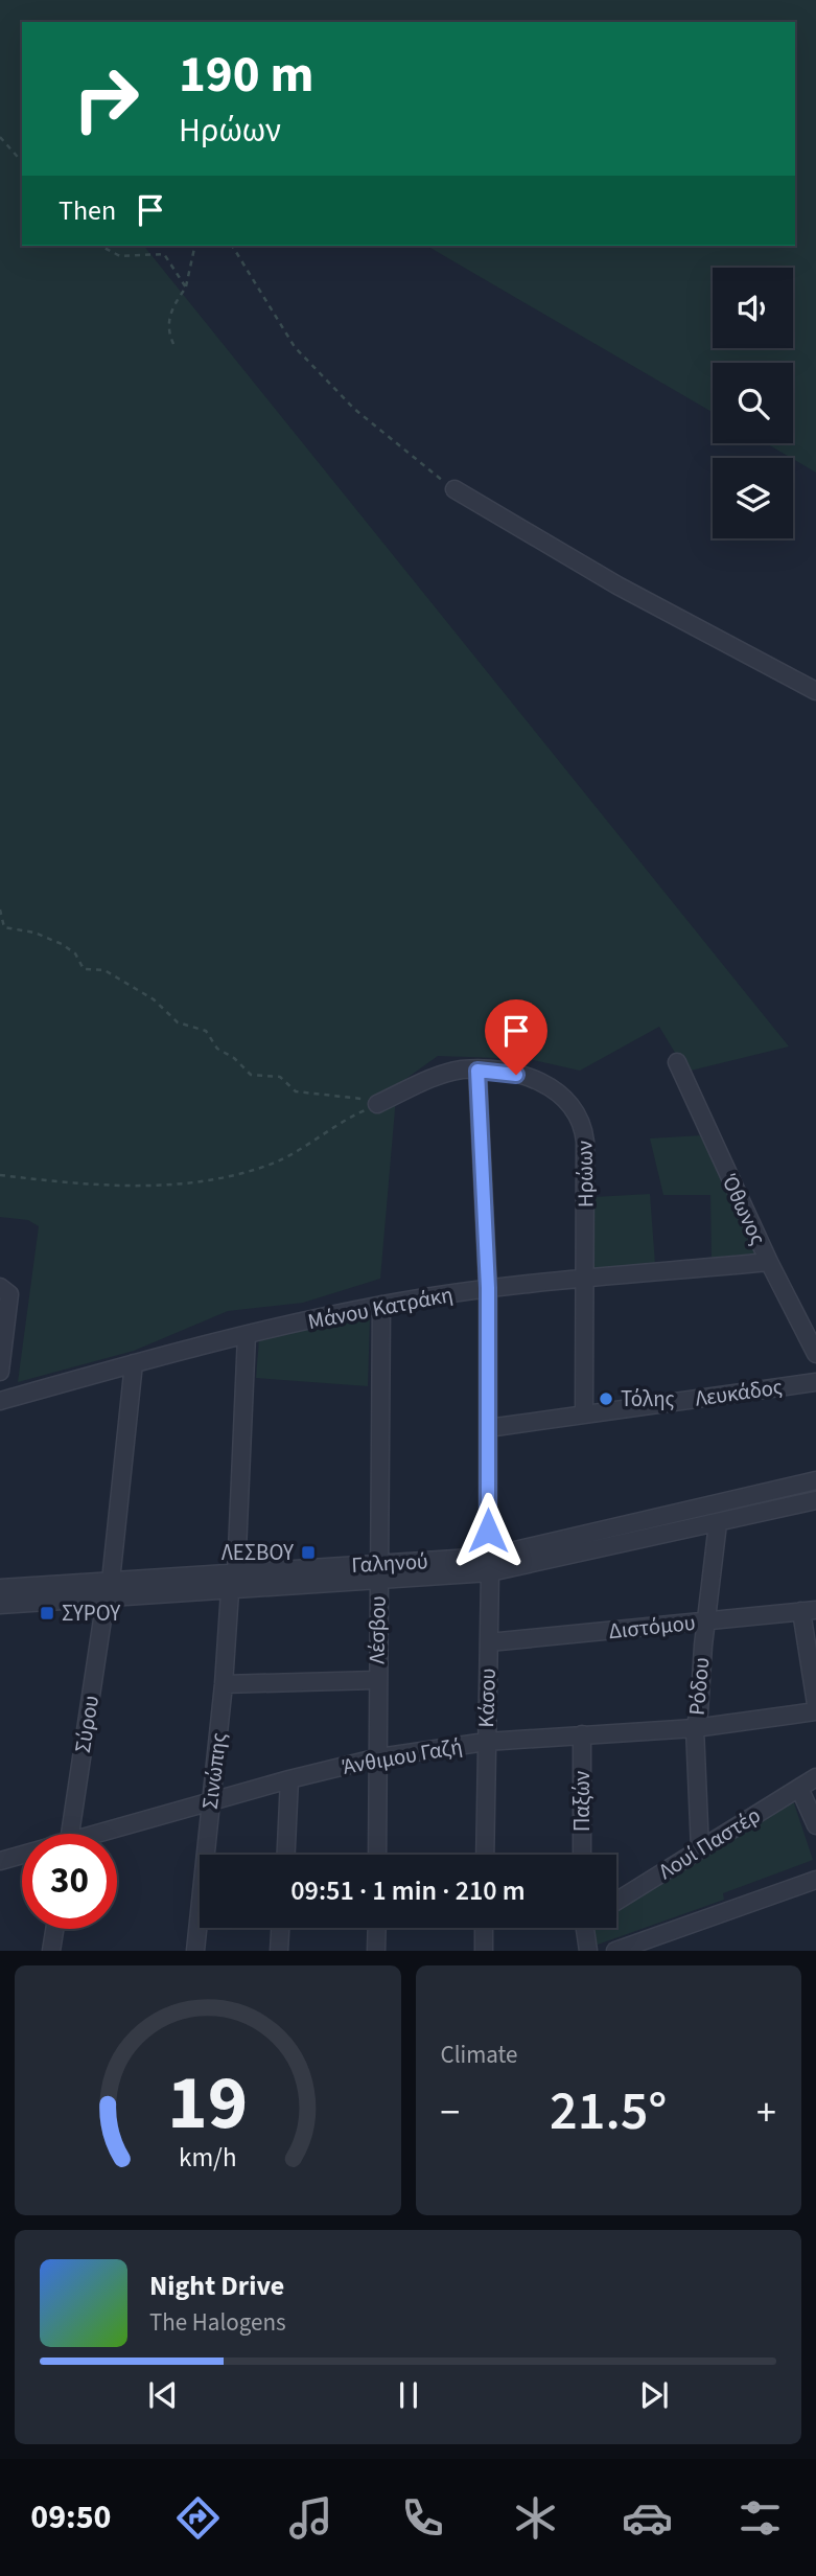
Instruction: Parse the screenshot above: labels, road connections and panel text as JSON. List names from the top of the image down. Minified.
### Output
{"streets":{"street":["Ηρώων","Όθωνος","Μάνου Κατράκη","Λευκάδος","Γαληνού","Διστόμου","Λέσβου","Ρόδου","Κάσου","Σύρου","Άνθιμου Γαζή","Σινώπης","Παξών","Λουί Παστέρ"]},"crossings":[["Ηρώων","Μάνου Κατράκη"],["Ηρώων","Λευκάδος"],["Ηρώων","Κάσου"],["Όθωνος","Μάνου Κατράκη"],["Μάνου Κατράκη","Λέσβου"],["Μάνου Κατράκη","Κάσου"],["Λευκάδος","Κάσου"],["Γαληνού","Λέσβου"],["Γαληνού","Ρόδου"],["Γαληνού","Κάσου"],["Γαληνού","Σύρου"],["Γαληνού","Σινώπης"],["Διστόμου","Ρόδου"],["Διστόμου","Κάσου"],["Λέσβου","Άνθιμου Γαζή"],["Ρόδου","Άνθιμου Γαζή"],["Ρόδου","Λουί Παστέρ"],["Κάσου","Άνθιμου Γαζή"],["Άνθιμου Γαζή","Σινώπης"],["Άνθιμου Γαζή","Παξών"]],"places":{"other":["Τόλης"],"transit":["ΛΕΣΒΟΥ","ΣΥΡΟΥ"]},"page":{"turn":["190 m","Ηρώων"],"then":"Then","limit":"30","trip":"09:51 · 1 min · 210 m","tile":"Climate","heat":["−","21.5°","+"],"song":["Night Drive","The Halogens"],"tabs":"09:50","gauge":["19","km/h"]}}
